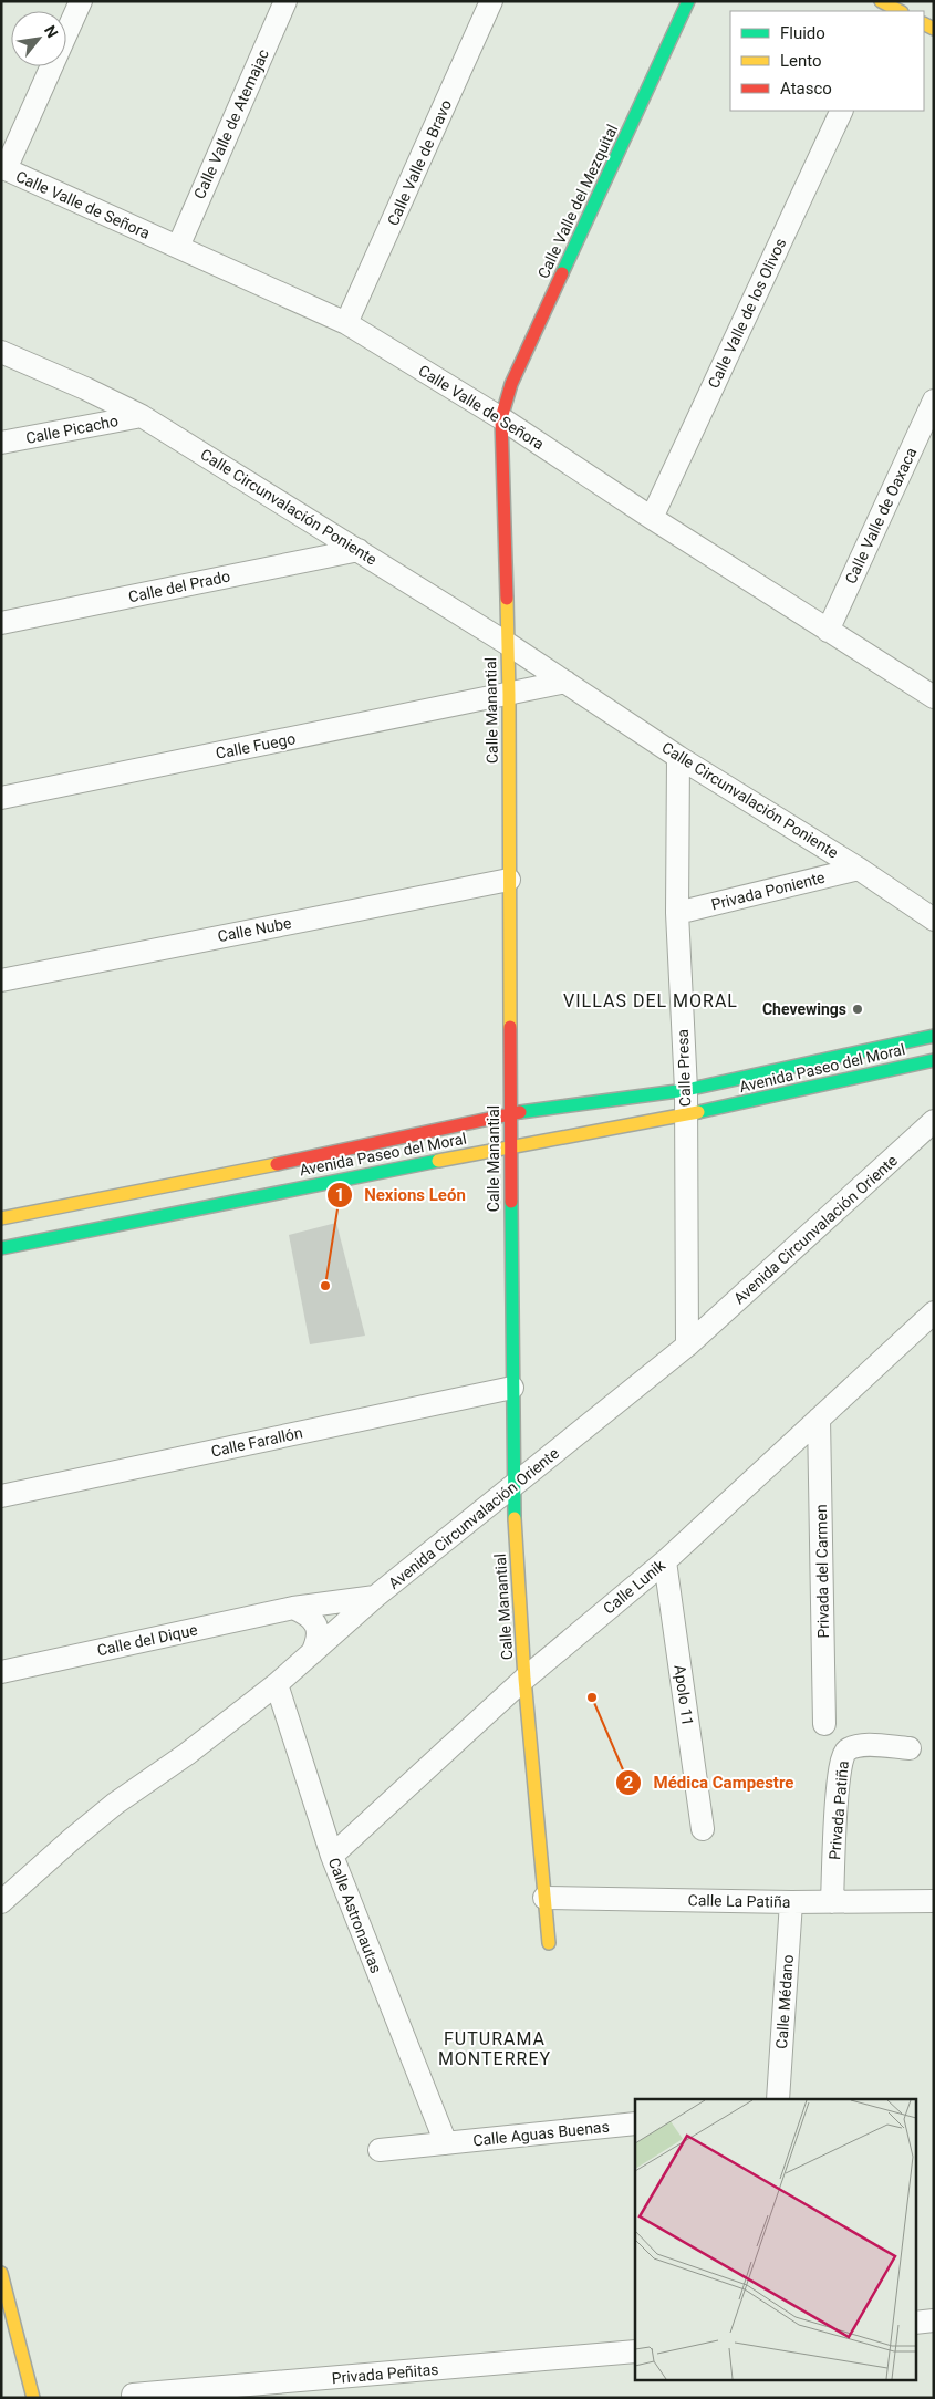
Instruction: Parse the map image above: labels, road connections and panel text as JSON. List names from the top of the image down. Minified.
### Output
{"streets":{"street":["Calle Valle de Atemajac","Calle Valle de Bravo","Calle Valle del Mezquital","Calle Valle de Señora","Calle Valle de los Olivos","Calle Picacho","Calle Circunvalación Poniente","Calle Valle de Oaxaca","Calle del Prado","Calle Manantial","Calle Fuego","Privada Poniente","Calle Nube","Calle Presa","Avenida Paseo del Moral","Avenida Circunvalación Oriente","Calle Farallón","Privada del Carmen","Calle Lunik","Calle del Dique","Apolo 11","Privada Patiña","Calle La Patiña","Calle Astronautas","Calle Médano","Calle Aguas Buenas","Privada Peñitas"]},"crossings":[["Calle Valle de Atemajac","Calle Valle de Señora"],["Calle Valle de Bravo","Calle Valle de Señora"],["Calle Valle del Mezquital","Calle Valle de Señora"],["Calle Valle del Mezquital","Calle Manantial"],["Calle Valle de Señora","Calle Valle de los Olivos"],["Calle Valle de Señora","Calle Valle de Oaxaca"],["Calle Valle de Señora","Calle Manantial"],["Calle Picacho","Calle Circunvalación Poniente"],["Calle Circunvalación Poniente","Calle del Prado"],["Calle Circunvalación Poniente","Calle Manantial"],["Calle Circunvalación Poniente","Privada Poniente"],["Calle Circunvalación Poniente","Calle Presa"],["Calle Manantial","Calle Fuego"],["Calle Manantial","Calle Nube"],["Calle Manantial","Avenida Paseo del Moral"],["Calle Manantial","Avenida Circunvalación Oriente"],["Calle Manantial","Calle Farallón"],["Calle Manantial","Calle Lunik"],["Calle Manantial","Calle La Patiña"],["Privada Poniente","Calle Presa"],["Calle Presa","Avenida Paseo del Moral"],["Calle Presa","Avenida Circunvalación Oriente"],["Avenida Circunvalación Oriente","Calle del Dique"],["Avenida Circunvalación Oriente","Calle Astronautas"],["Privada del Carmen","Calle Lunik"],["Calle Lunik","Apolo 11"],["Calle Lunik","Calle Astronautas"],["Privada Patiña","Calle La Patiña"],["Calle La Patiña","Calle Médano"],["Calle Astronautas","Calle Aguas Buenas"]],"districts":["VILLAS DEL MORAL","FUTURAMA MONTERREY"],"places":["Chevewings","Nexions León","Médica Campestre"],"legend":["Fluido","Lento","Atasco"],"north":"top right"}
